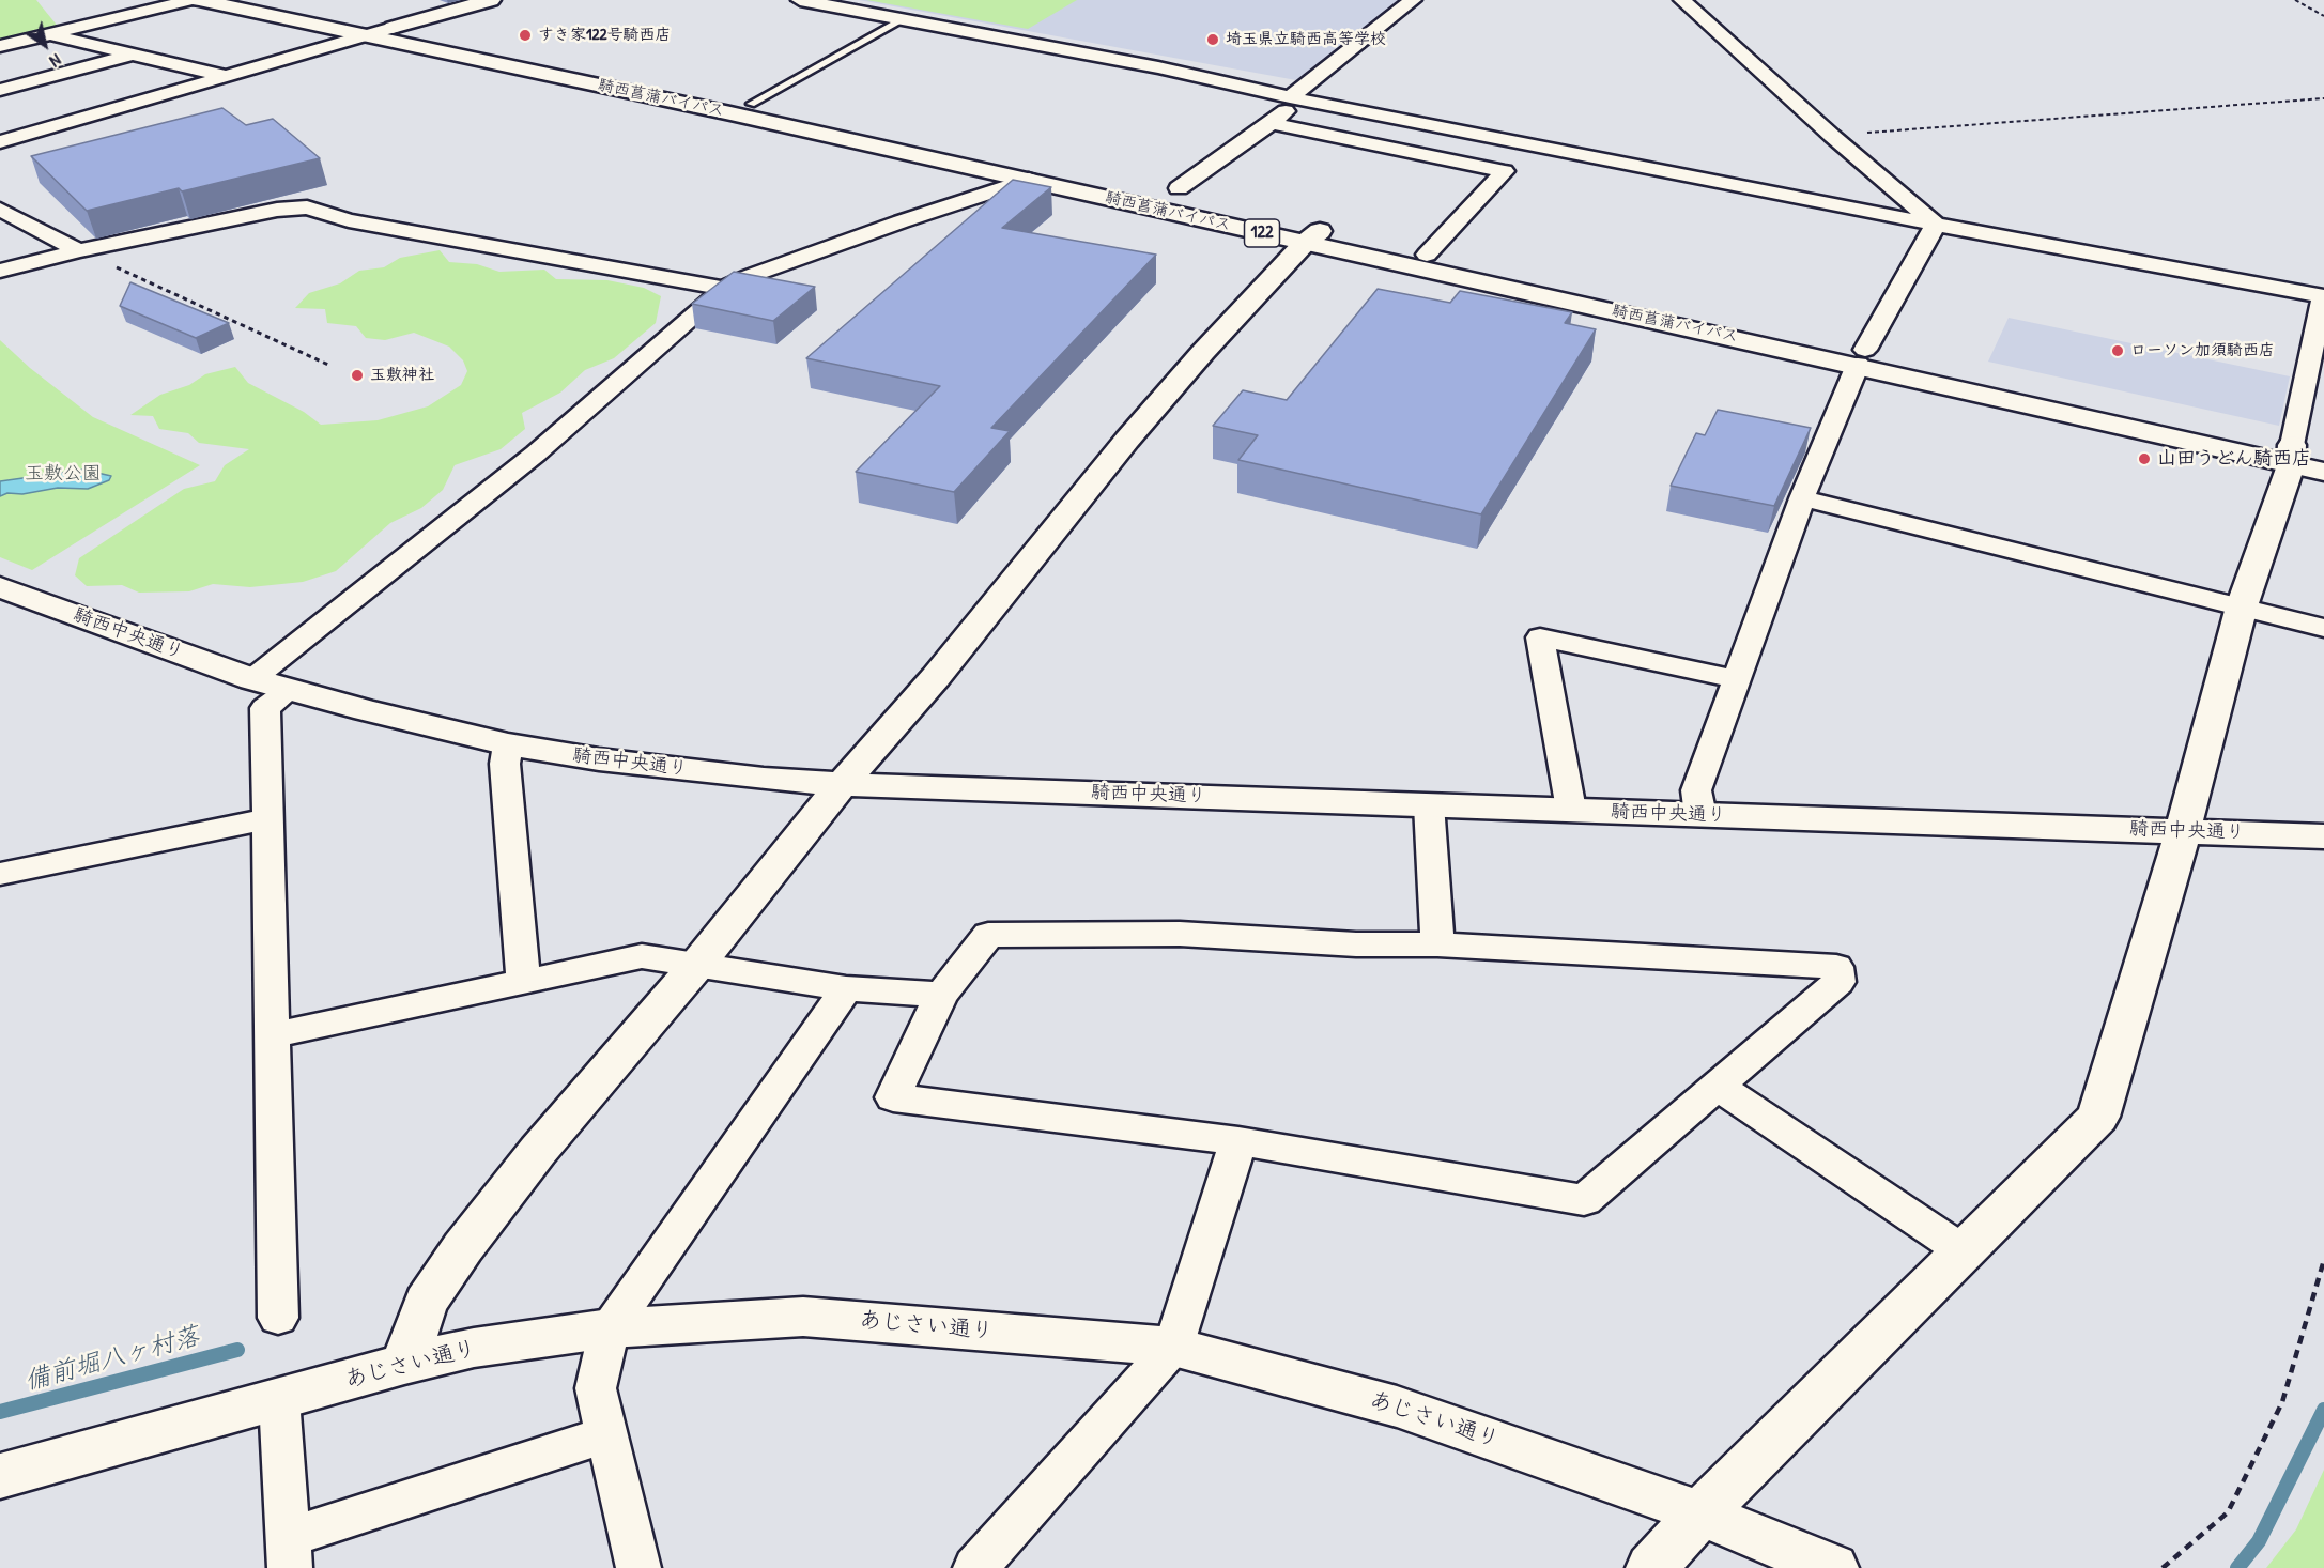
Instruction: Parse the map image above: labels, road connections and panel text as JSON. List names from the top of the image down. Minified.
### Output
{"streets":{"main road":["騎西菖蒲バイパス","122","騎西中央通り","あじさい通り"]},"water":["備前堀八ヶ村落"],"parks":["玉敷公園"],"places":["すき家122号騎西店","埼玉県立騎西高等学校","ローソン加須騎西店","玉敷神社","山田うどん騎西店"],"north":"bottom right"}
